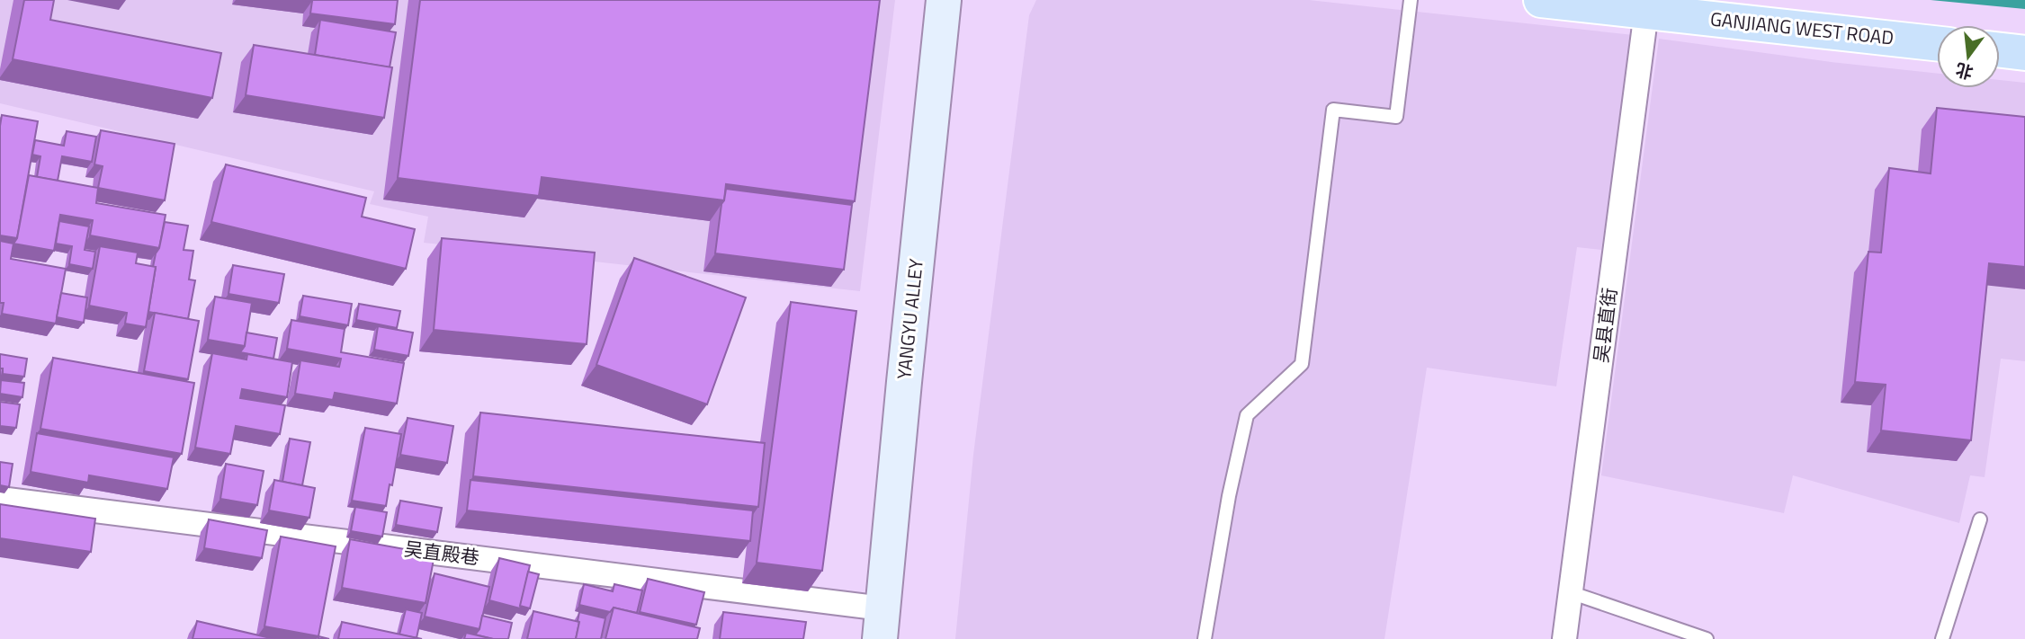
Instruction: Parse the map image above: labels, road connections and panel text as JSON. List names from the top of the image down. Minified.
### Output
{"streets":{"main road":["GANJIANG WEST ROAD","YANGYU ALLEY"],"street":["吴县直街","吴直殿巷"]},"crossings":[["GANJIANG WEST ROAD","吴县直街"],["YANGYU ALLEY","吴直殿巷"]],"north":"bottom"}
